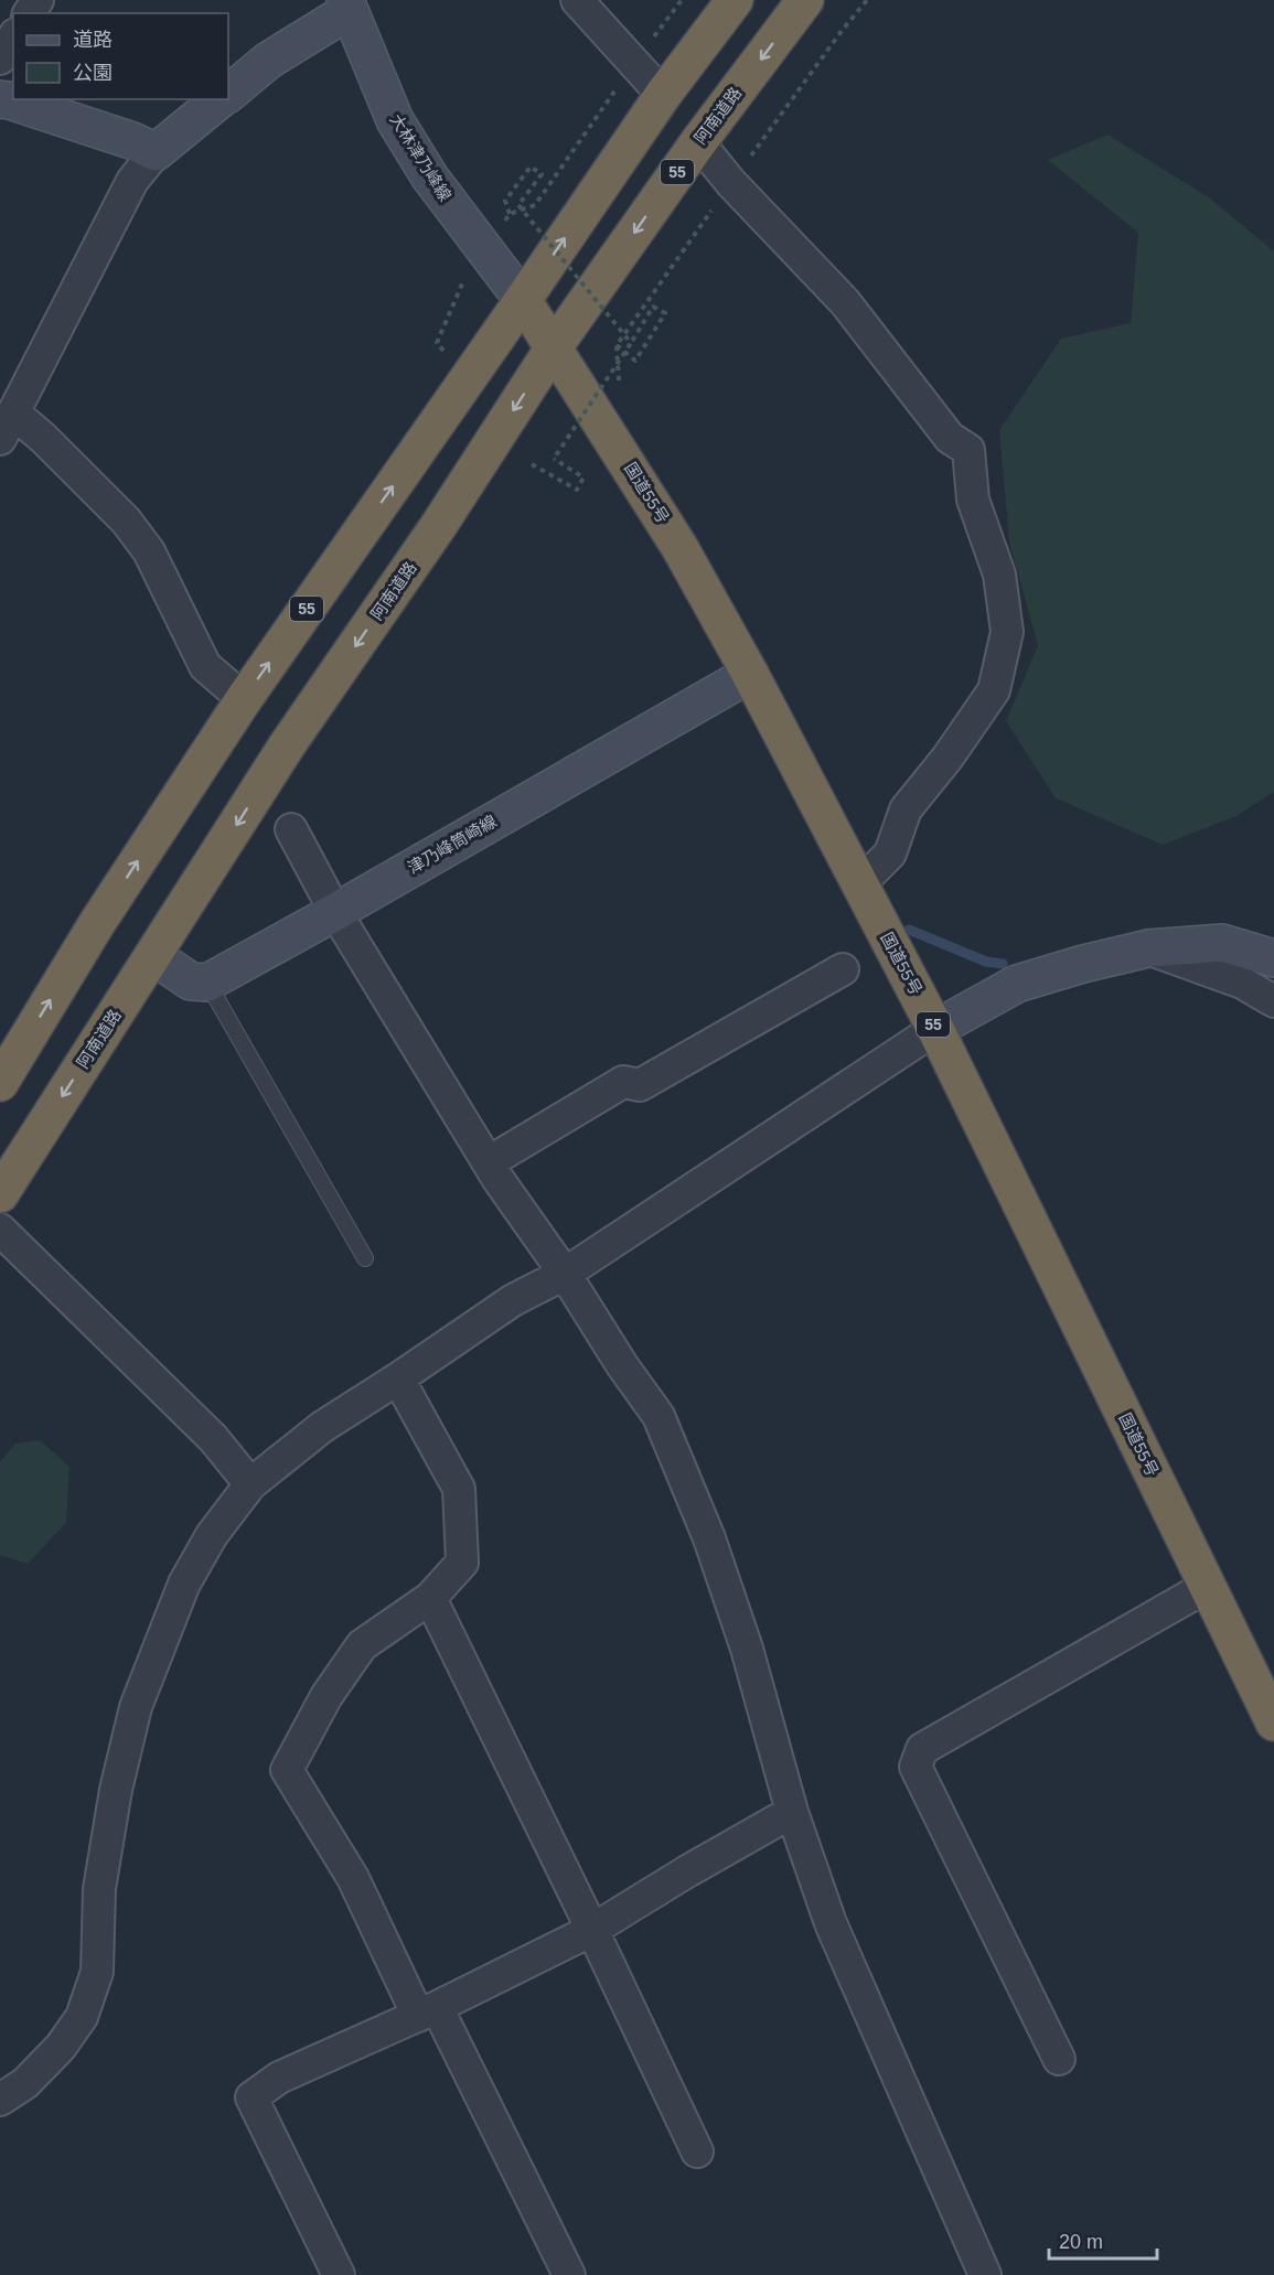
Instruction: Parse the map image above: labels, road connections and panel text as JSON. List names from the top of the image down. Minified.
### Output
{"streets":{"highway":["阿南道路","55","国道55号"],"main road":["大林津乃峰線","津乃峰筒崎線"]},"crossings":[["阿南道路","国道55号"],["大林津乃峰線","55"],["大林津乃峰線","国道55号"],["55","国道55号"],["国道55号","津乃峰筒崎線"]],"legend":["道路","公園"],"scale_bar":"20 m"}
